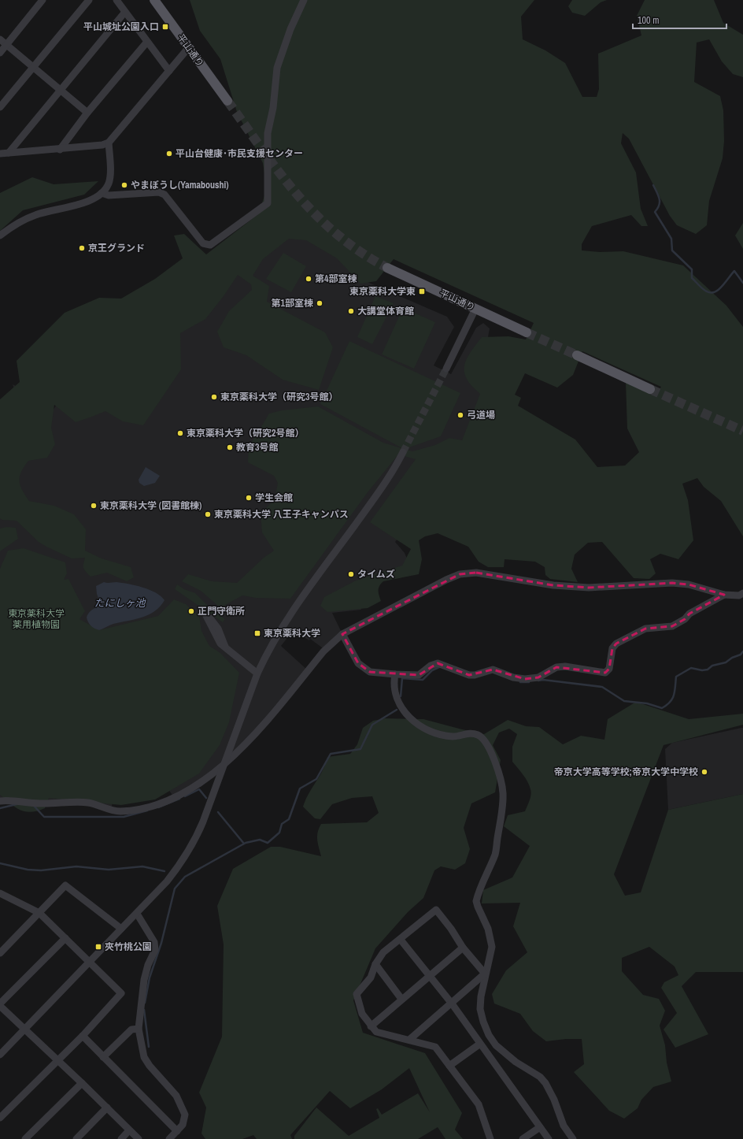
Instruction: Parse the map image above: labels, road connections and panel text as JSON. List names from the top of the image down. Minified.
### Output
{"streets":{"main road":["平山通り"]},"water":["たにしヶ池"],"parks":["東京薬科大学 薬用植物園"],"places":{"transit":["平山城址公園入口","東京薬科大学東","東京薬科大学","夾竹桃公園"],"other":["平山台健康･市民支援センター","やまぼうし(Yamaboushi)","京王グランド","第4部室棟","第1部室棟","大講堂体育館","東京薬科大学（研究3号館）","弓道場","東京薬科大学（研究2号館）","教育3号館","学生会館","東京薬科大学 (図書館棟)","東京薬科大学 八王子キャンパス","タイムズ","正門守衛所","帝京大学高等学校;帝京大学中学校"]},"scale_bar":"100 m"}
